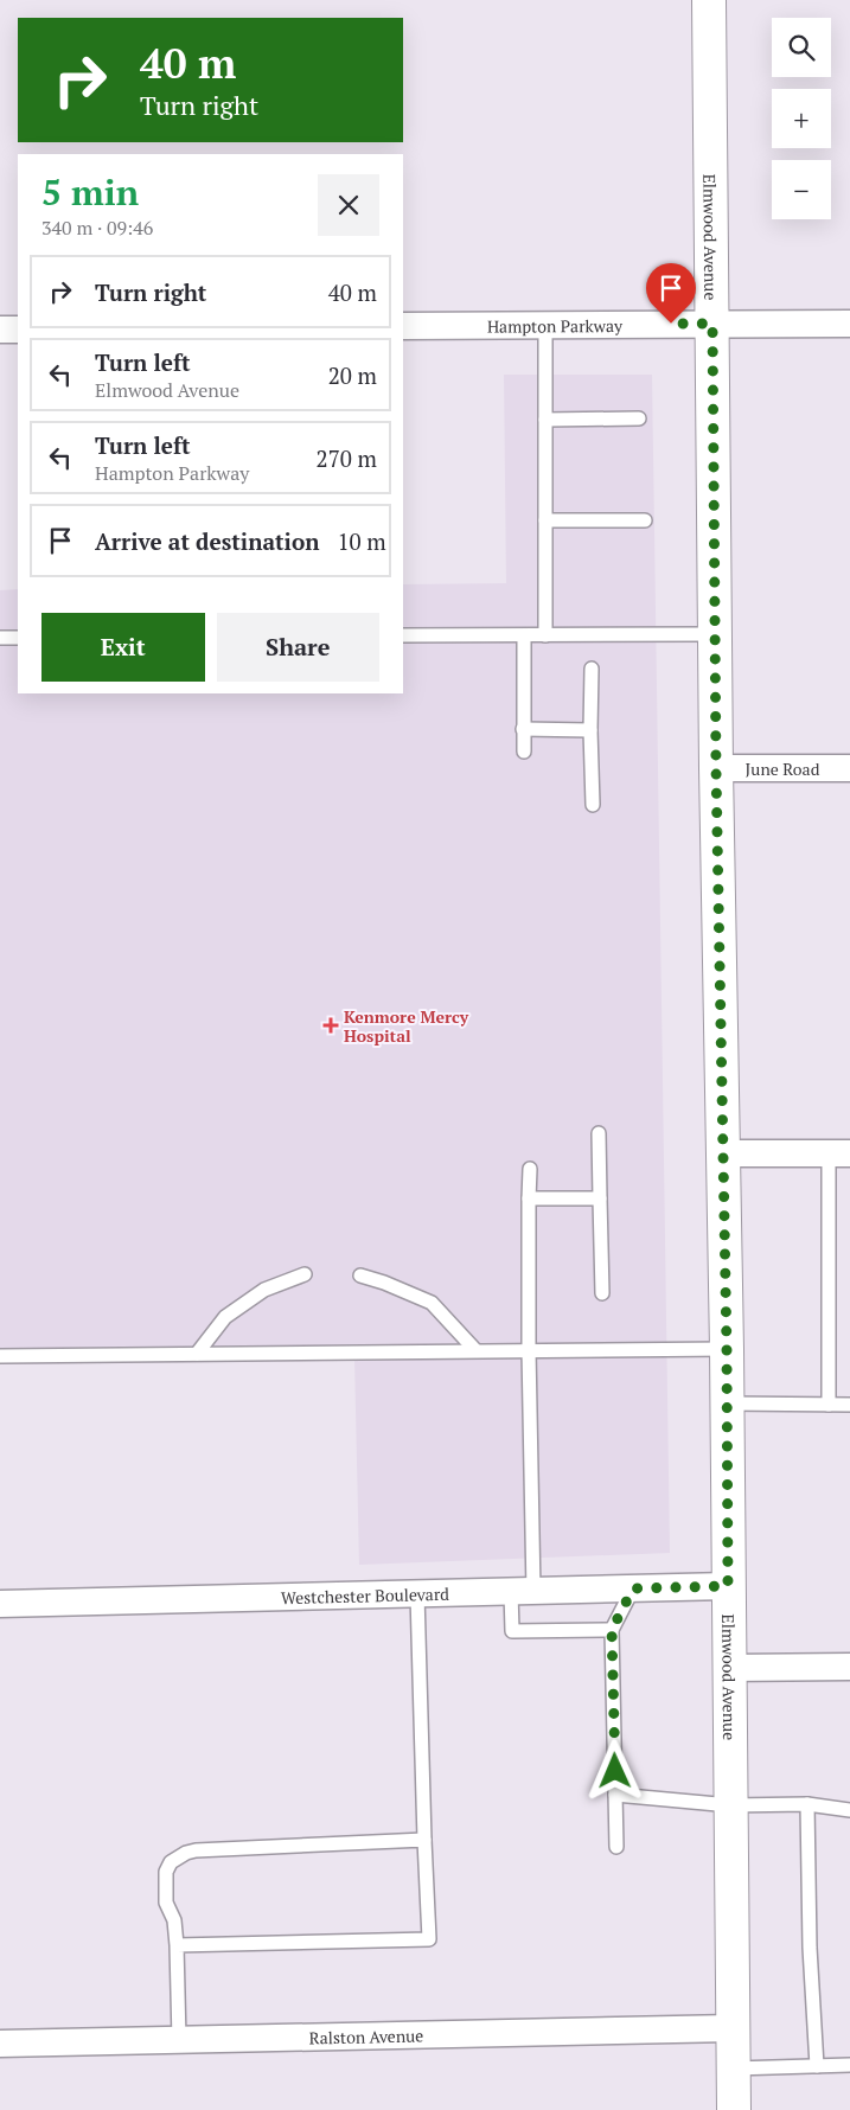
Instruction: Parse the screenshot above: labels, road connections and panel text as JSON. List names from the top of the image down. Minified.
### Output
{"streets":{"street":["Elmwood Avenue","Hampton Parkway","June Road","Westchester Boulevard","Ralston Avenue"]},"crossings":[["Elmwood Avenue","Hampton Parkway"],["Elmwood Avenue","June Road"],["Elmwood Avenue","Westchester Boulevard"],["Elmwood Avenue","Ralston Avenue"]],"places":{"health":["Kenmore Mercy Hospital"]},"page":{"map_buttons":["+","−"],"turn":["40 m","Turn right"],"heading":["5 min","340 m · 09:46"],"list":[{"name":"Turn right","value":"40 m"},{"name":"Turn left","note":"Elmwood Avenue","value":"20 m"},{"name":"Turn left","note":"Hampton Parkway","value":"270 m"},{"name":"Arrive at destination","value":"10 m"}],"buttons":["Exit","Share"]}}
